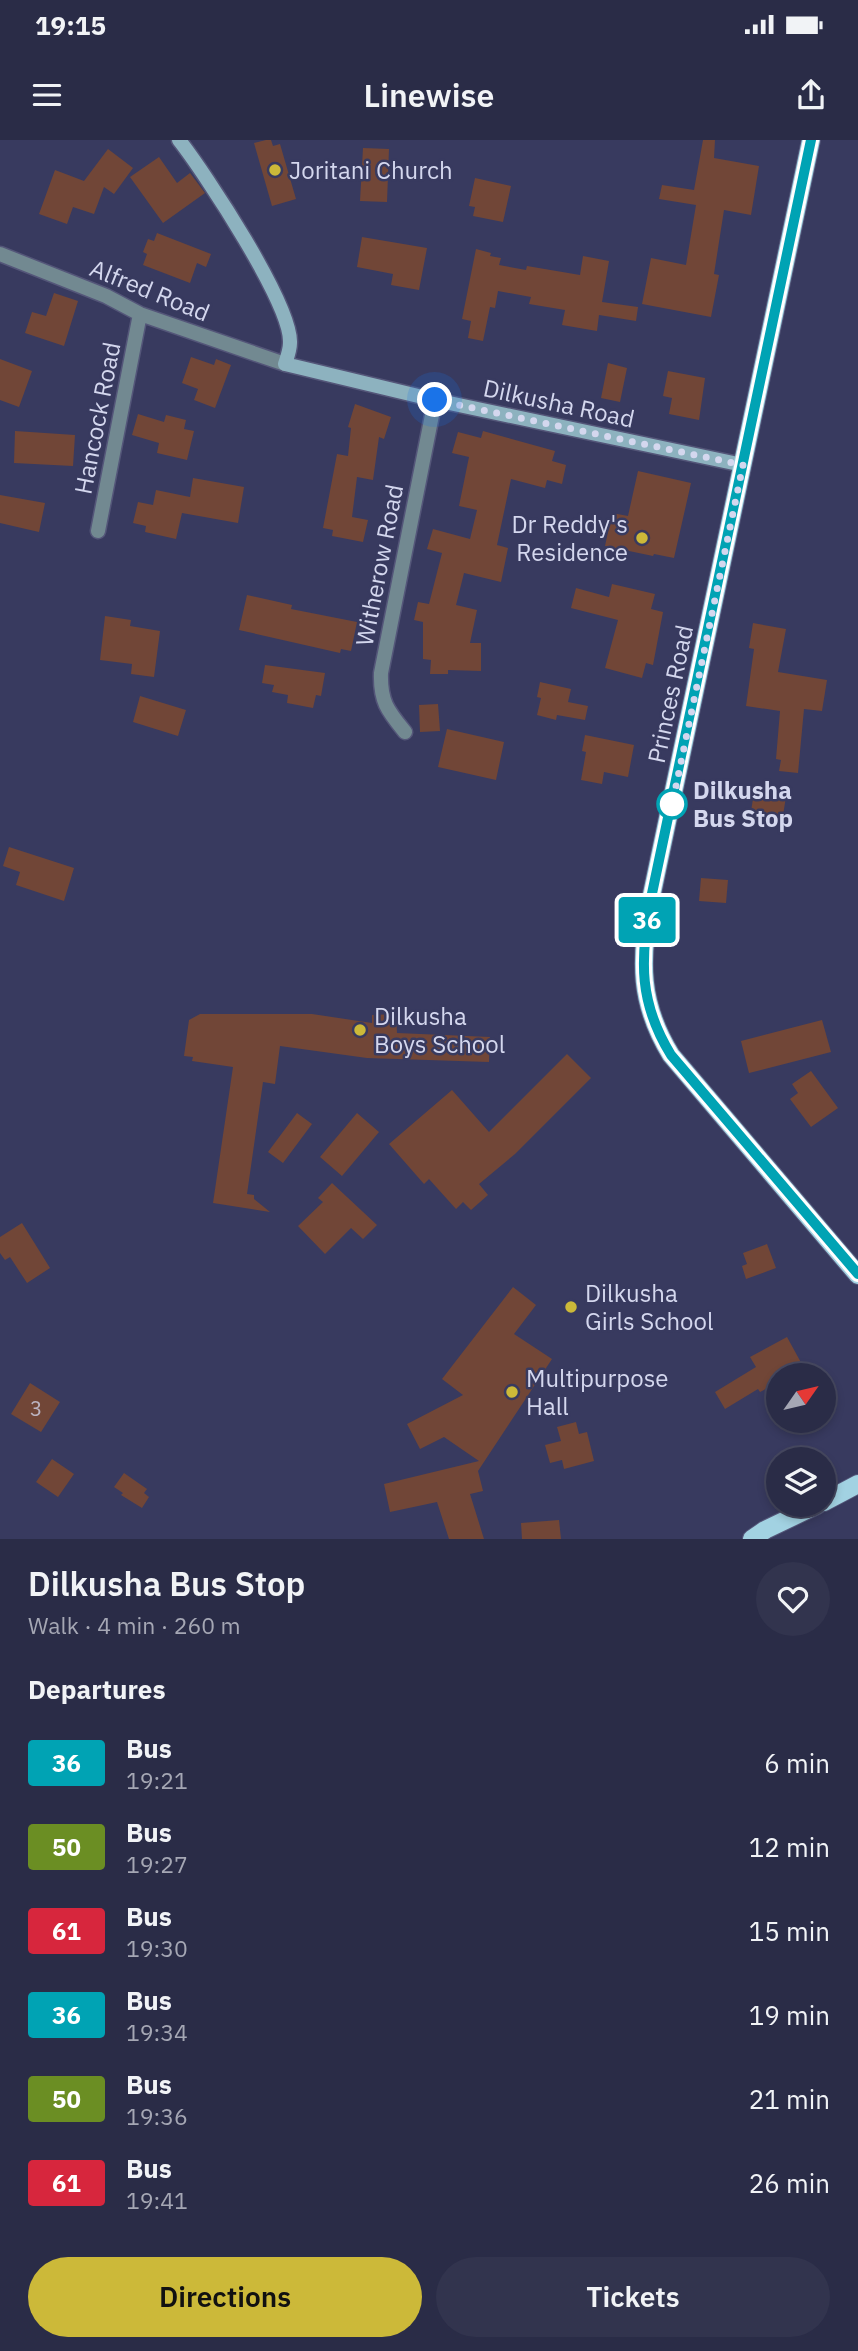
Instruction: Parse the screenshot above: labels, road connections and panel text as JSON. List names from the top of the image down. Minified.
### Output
{"streets":{"main road":["Princes Road"],"street":["Alfred Road","Dilkusha Road","Hancock Road","Witherow Road"]},"crossings":[["Alfred Road","Dilkusha Road"],["Alfred Road","Hancock Road"],["Dilkusha Road","Witherow Road"],["Dilkusha Road","Princes Road"]],"places":["Joritani Church","Dr Reddy's Residence","Dilkusha Bus Stop","Dilkusha Boys School","Dilkusha Girls School","Multipurpose Hall"],"lines":["bus line 36"],"house_numbers":["3"],"north":"top right","page":{"status":"19:15","header":"Linewise","on_map":"36","heading":[["Dilkusha Bus Stop","Walk · 4 min · 260 m"],"Departures"],"list":[{"mark":"36","name":"Bus","note":"19:21","value":"6 min"},{"mark":"50","name":"Bus","note":"19:27","value":"12 min"},{"mark":"61","name":"Bus","note":"19:30","value":"15 min"},{"mark":"36","name":"Bus","note":"19:34","value":"19 min"},{"mark":"50","name":"Bus","note":"19:36","value":"21 min"},{"mark":"61","name":"Bus","note":"19:41","value":"26 min"}],"buttons":["Directions","Tickets"]}}
